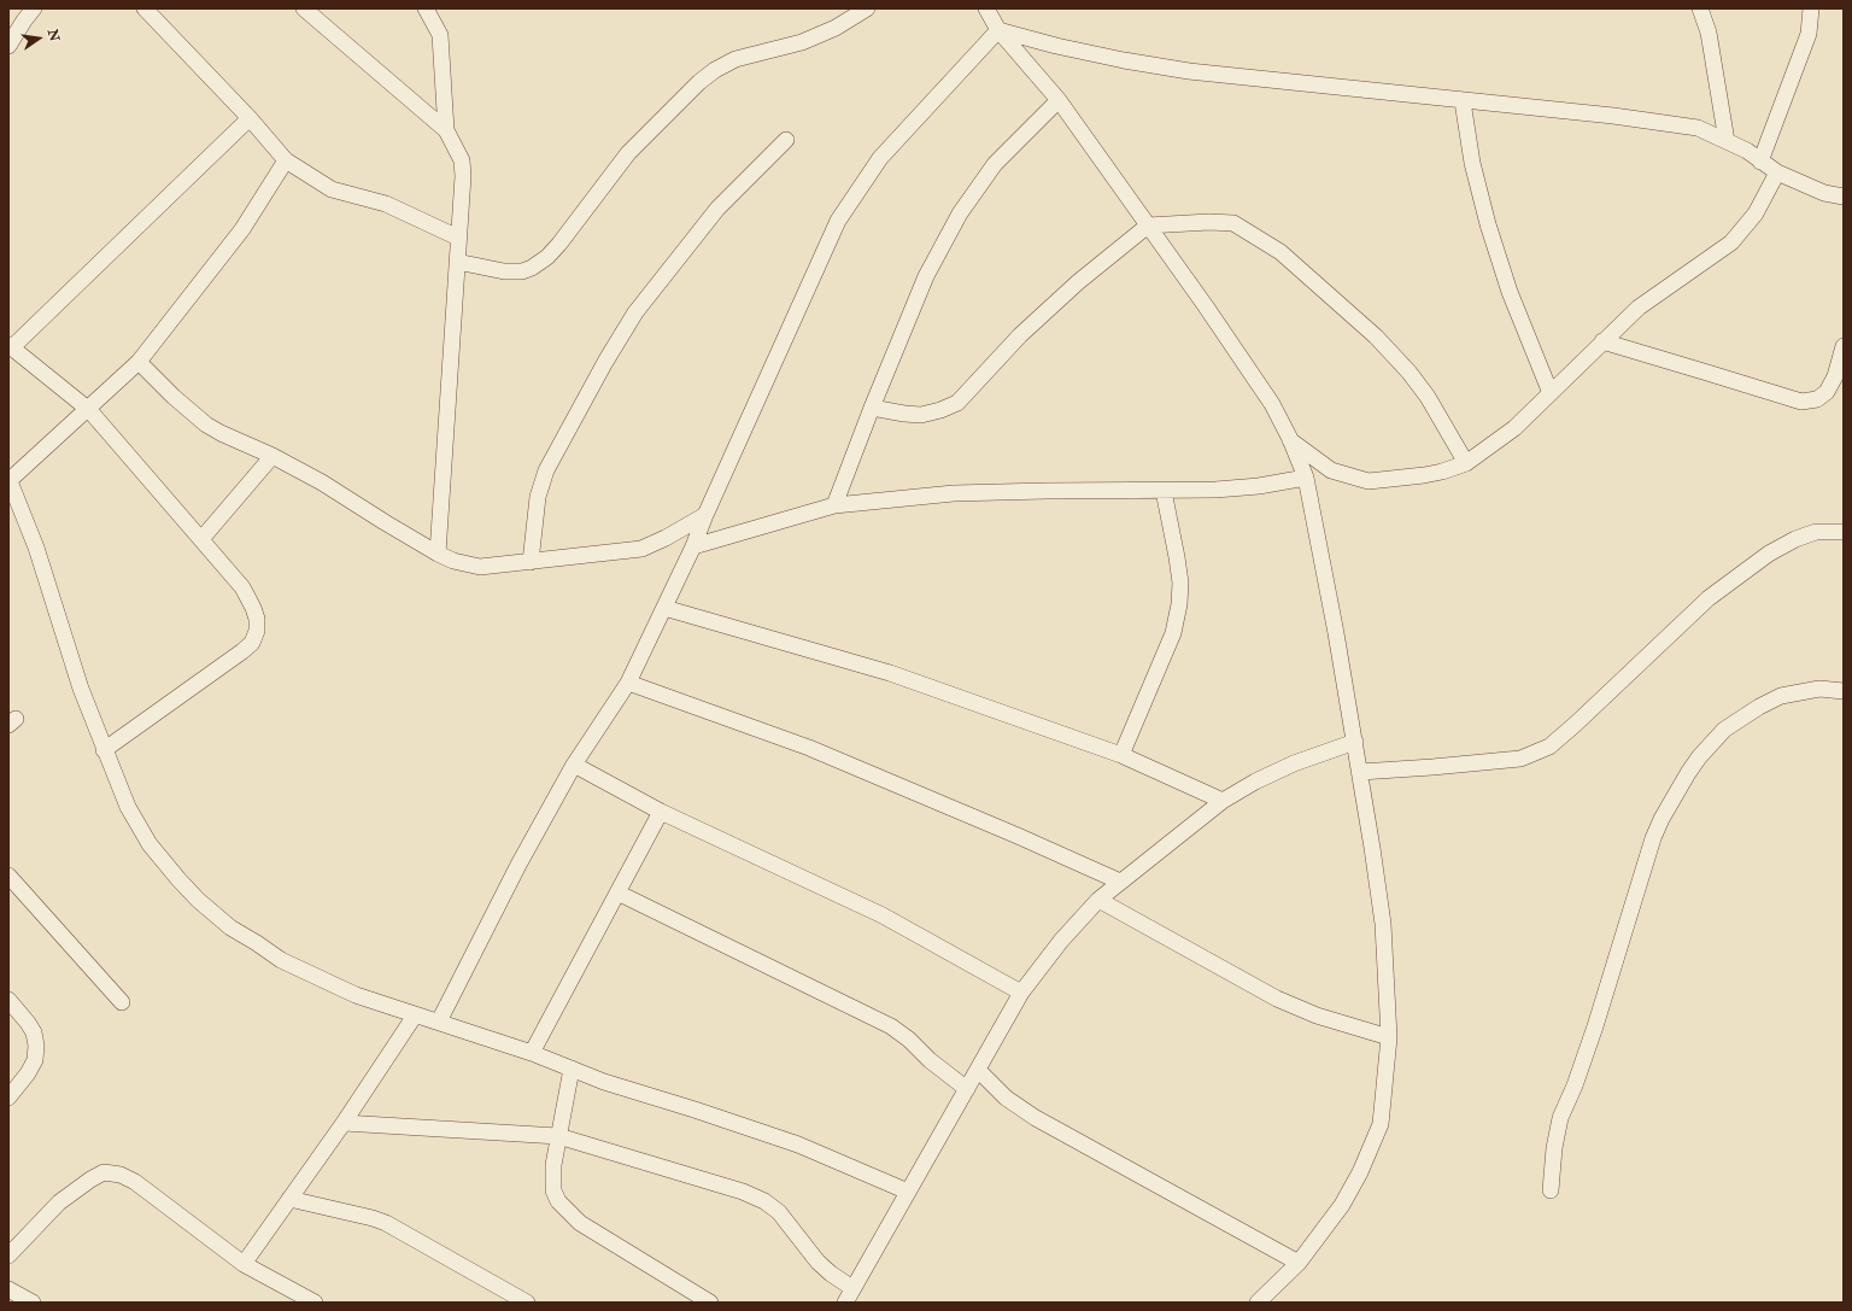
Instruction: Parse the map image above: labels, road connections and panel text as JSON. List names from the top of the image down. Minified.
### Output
{"north":"right"}
